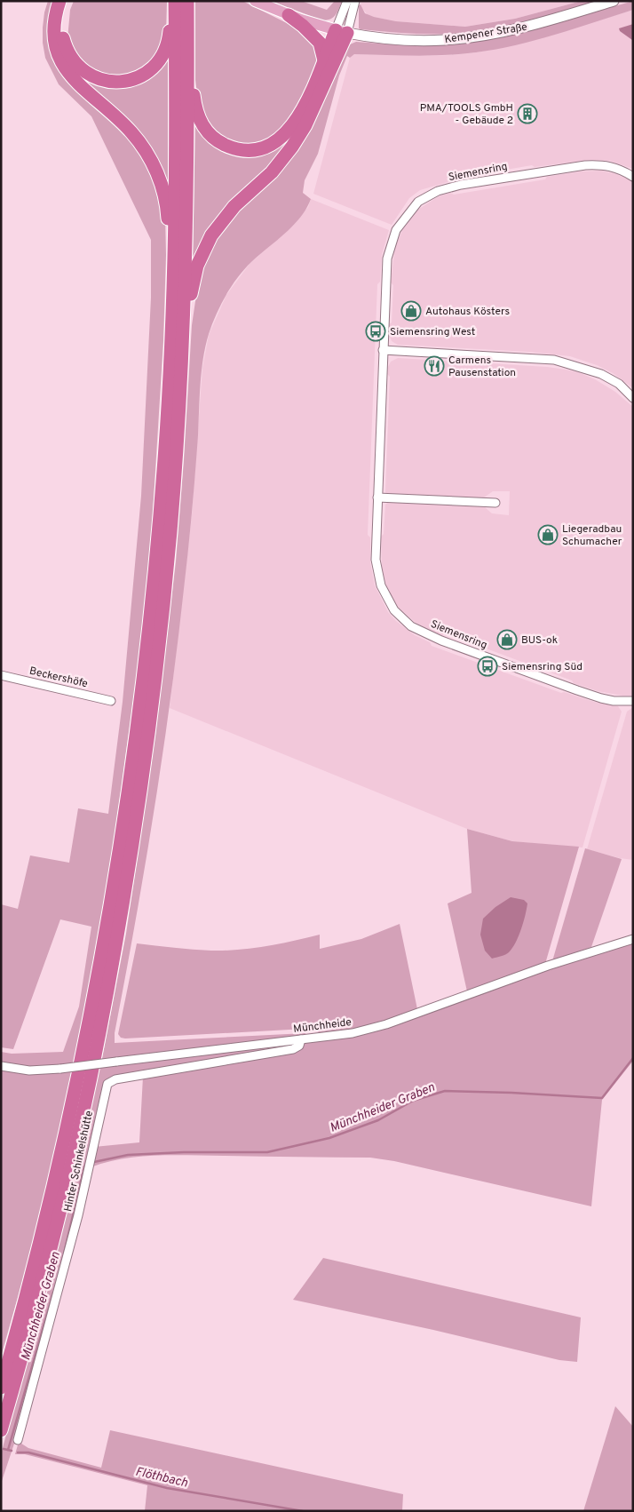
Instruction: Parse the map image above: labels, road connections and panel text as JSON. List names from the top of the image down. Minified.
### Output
{"streets":{"main road":["Kempener Straße"],"street":["Siemensring","Beckershöfe","Münchheide","Hinter Schinkelshütte"]},"crossings":[["Münchheide","Hinter Schinkelshütte"]],"water":["Münchheider Graben","Flöthbach"],"places":{"building":["PMA/TOOLS GmbH - Gebäude 2"],"shop":["Autohaus Kösters","Liegeradbau Schumacher","BUS-ok"],"bus stop":["Siemensring West","Siemensring Süd"],"restaurant":["Carmens Pausenstation"]}}
